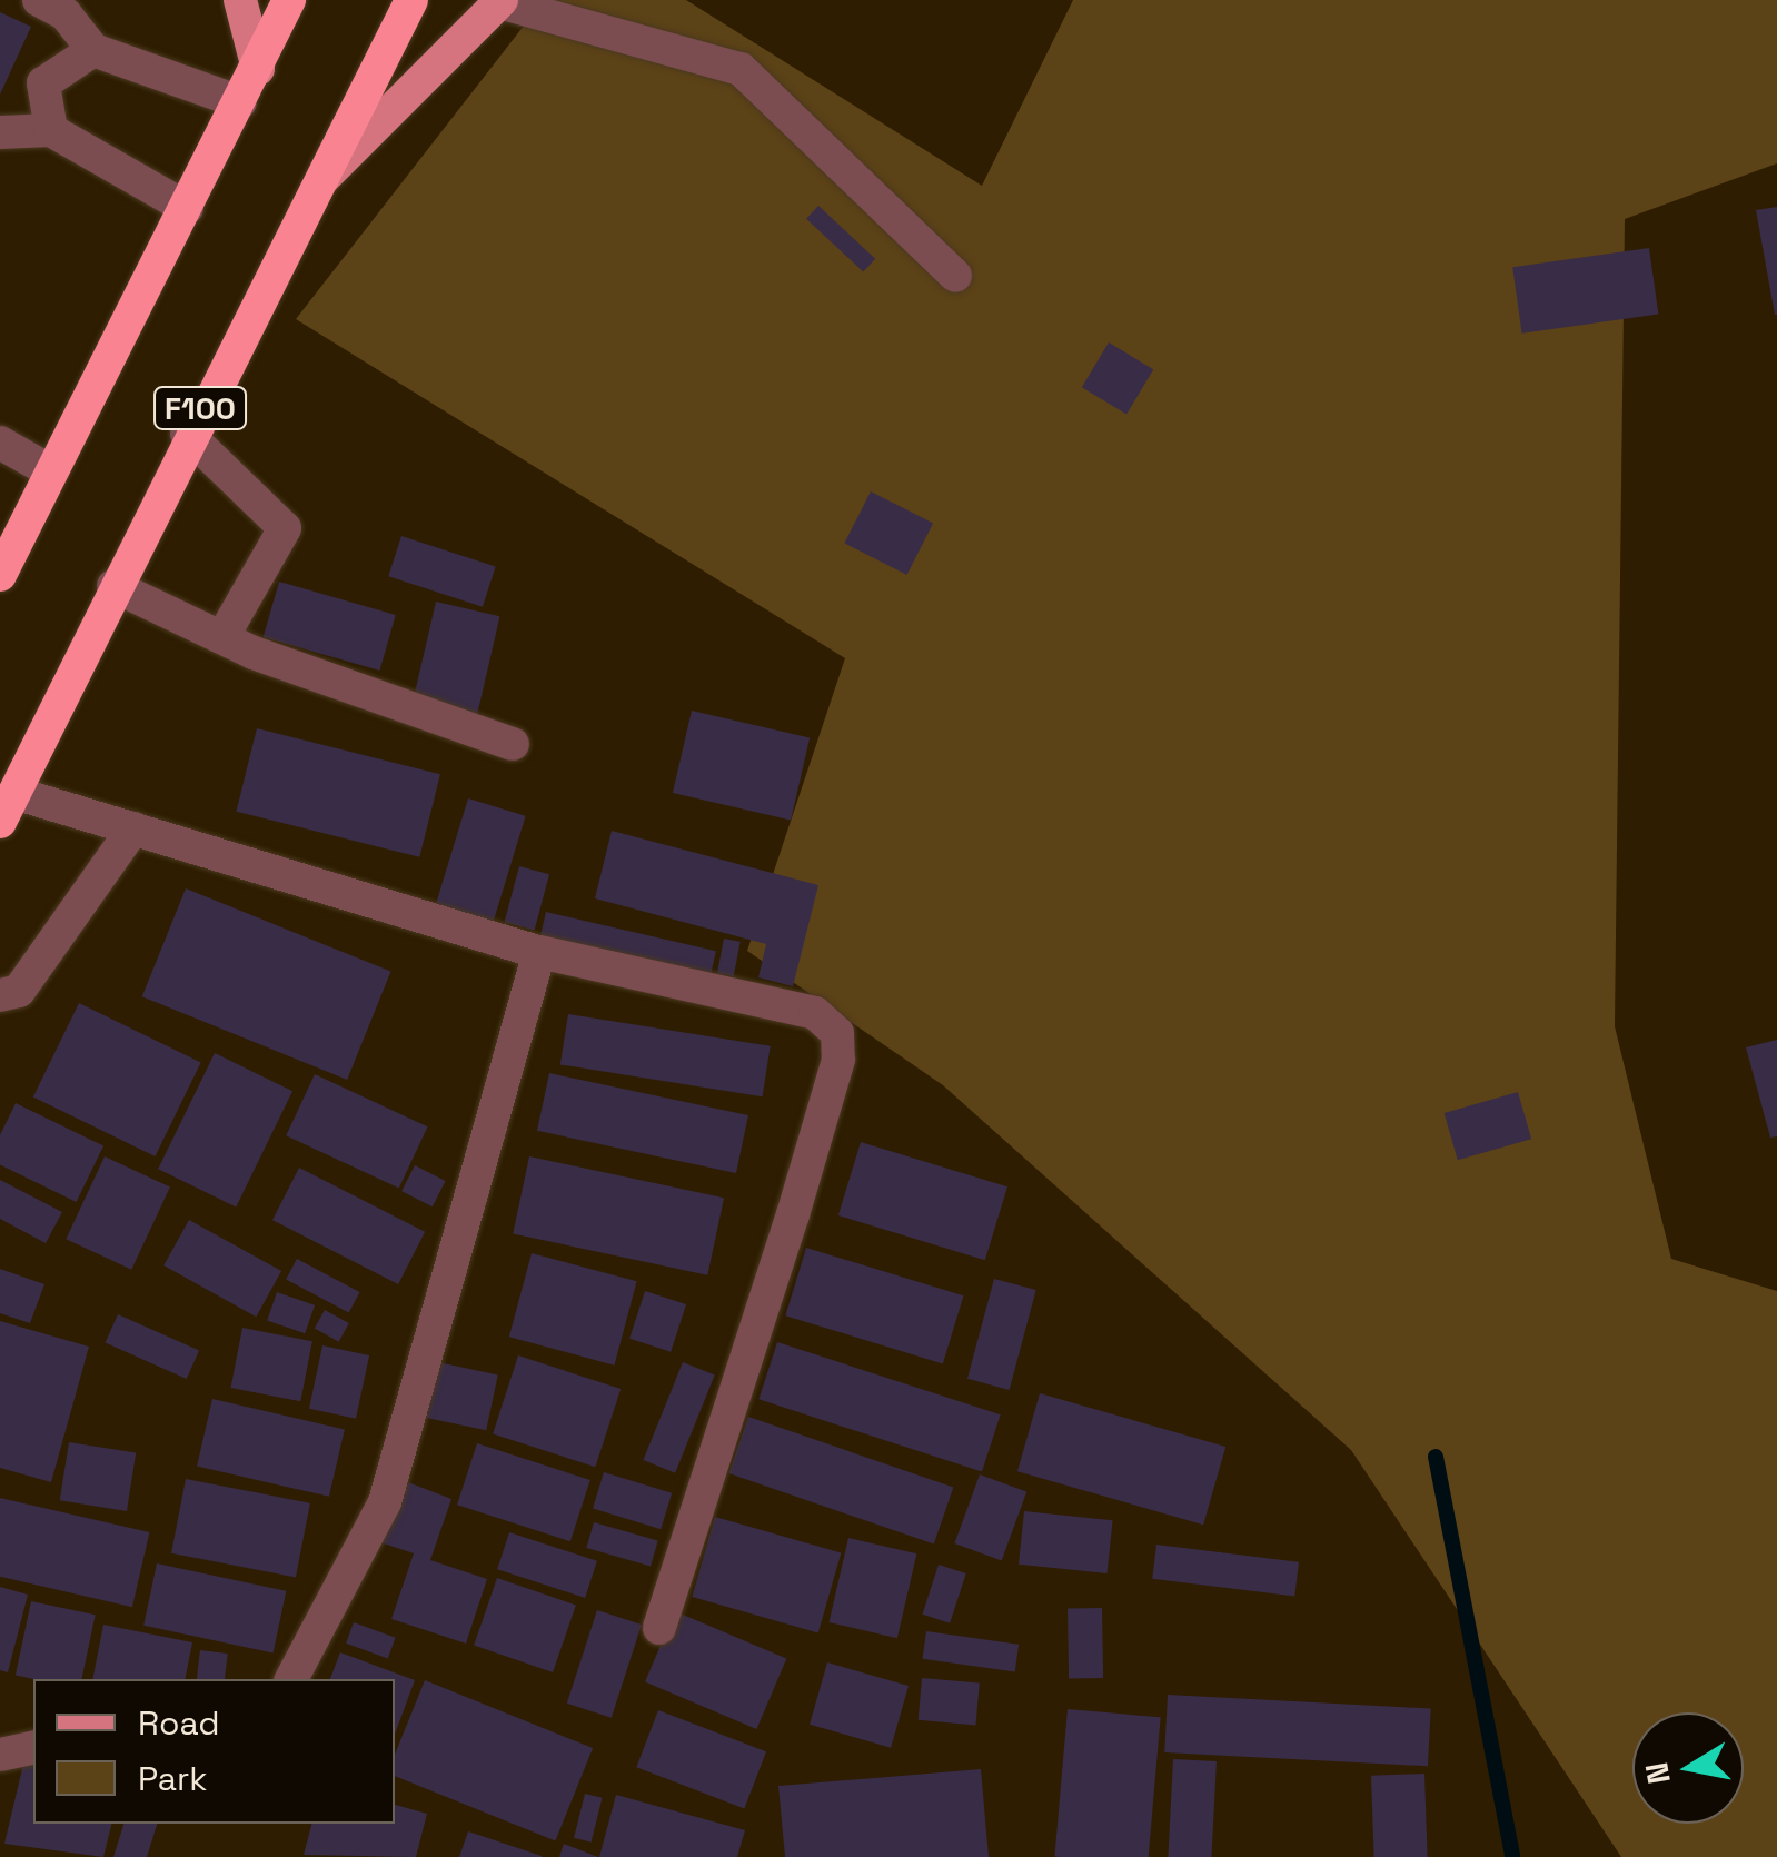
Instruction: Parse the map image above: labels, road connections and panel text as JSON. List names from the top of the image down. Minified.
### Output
{"streets":{"highway":["F100"]},"legend":["Road","Park"],"north":"left"}
